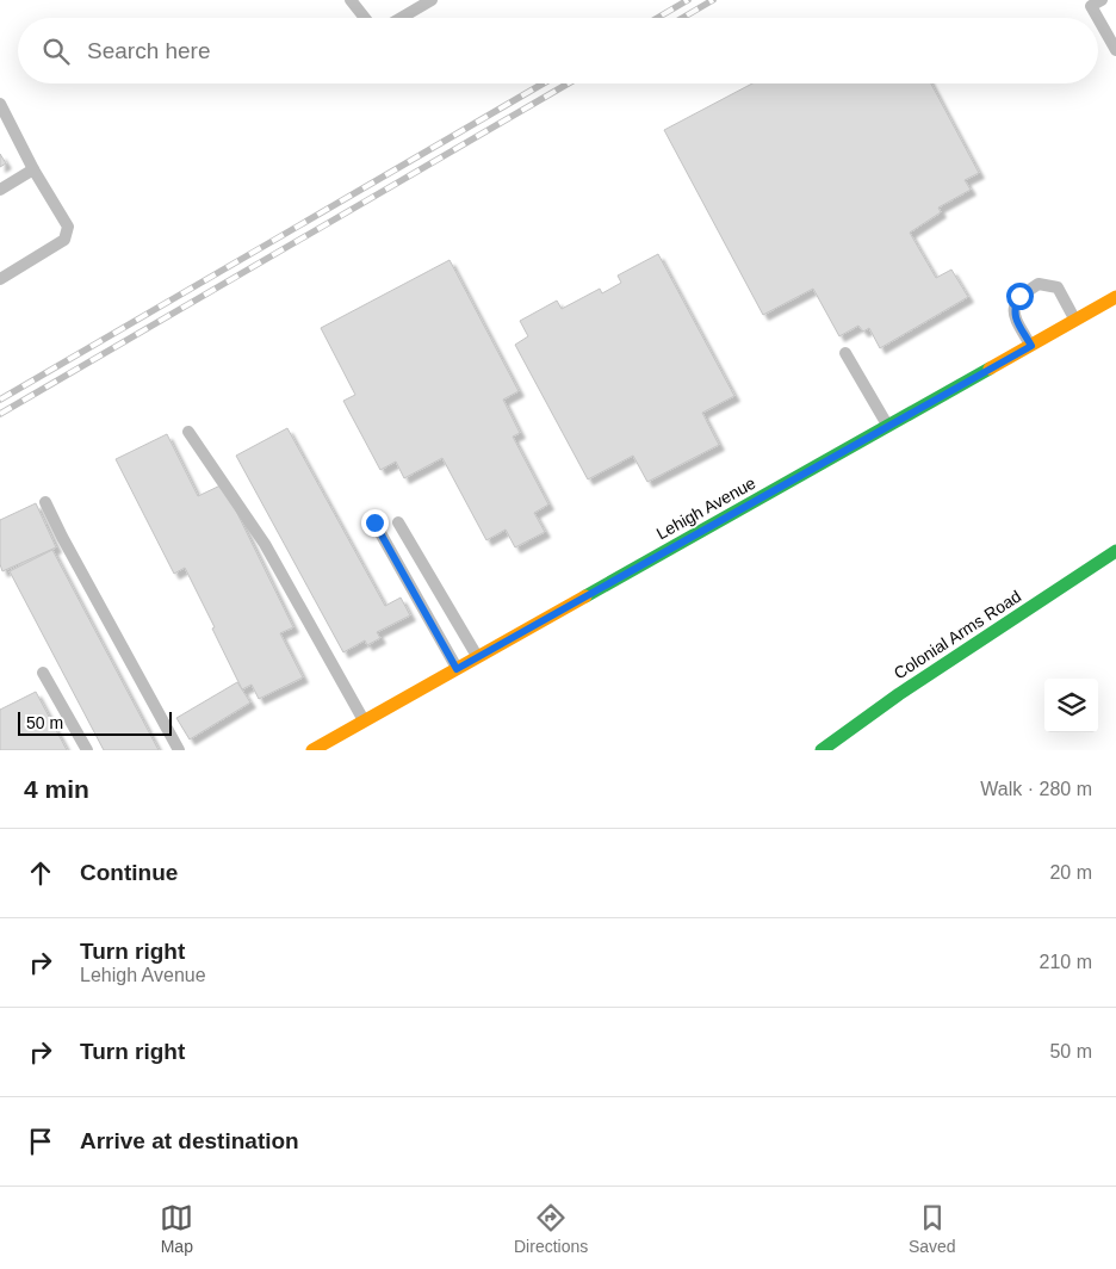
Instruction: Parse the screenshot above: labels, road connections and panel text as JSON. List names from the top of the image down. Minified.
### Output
{"streets":{"street":["Lehigh Avenue","Colonial Arms Road"]},"scale_bar":"50 m","page":{"search":"Search here","scale":"50 m","heading":["4 min","Walk · 280 m"],"list":[["Continue","20 m"],["Turn right","Lehigh Avenue","210 m"],["Turn right","50 m"],"Arrive at destination"],"nav":["Map","Directions","Saved"]}}
